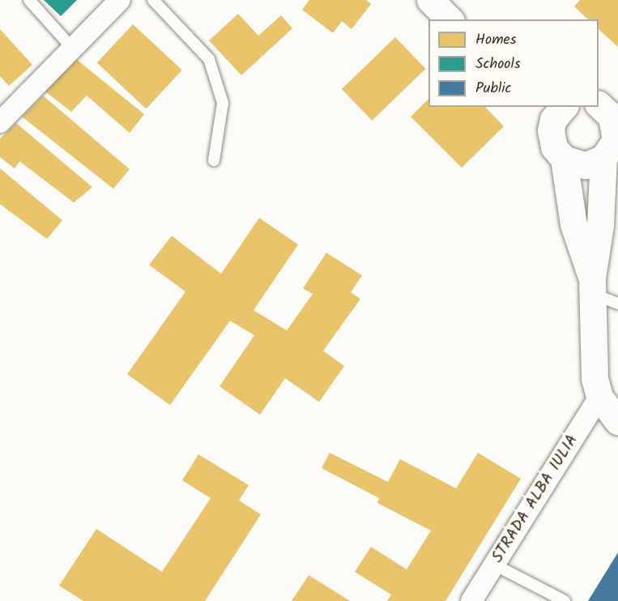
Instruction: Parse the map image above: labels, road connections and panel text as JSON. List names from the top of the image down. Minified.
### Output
{"streets":{"street":["STRADA ALBA IULIA"]},"legend":["Homes","Schools","Public"]}
